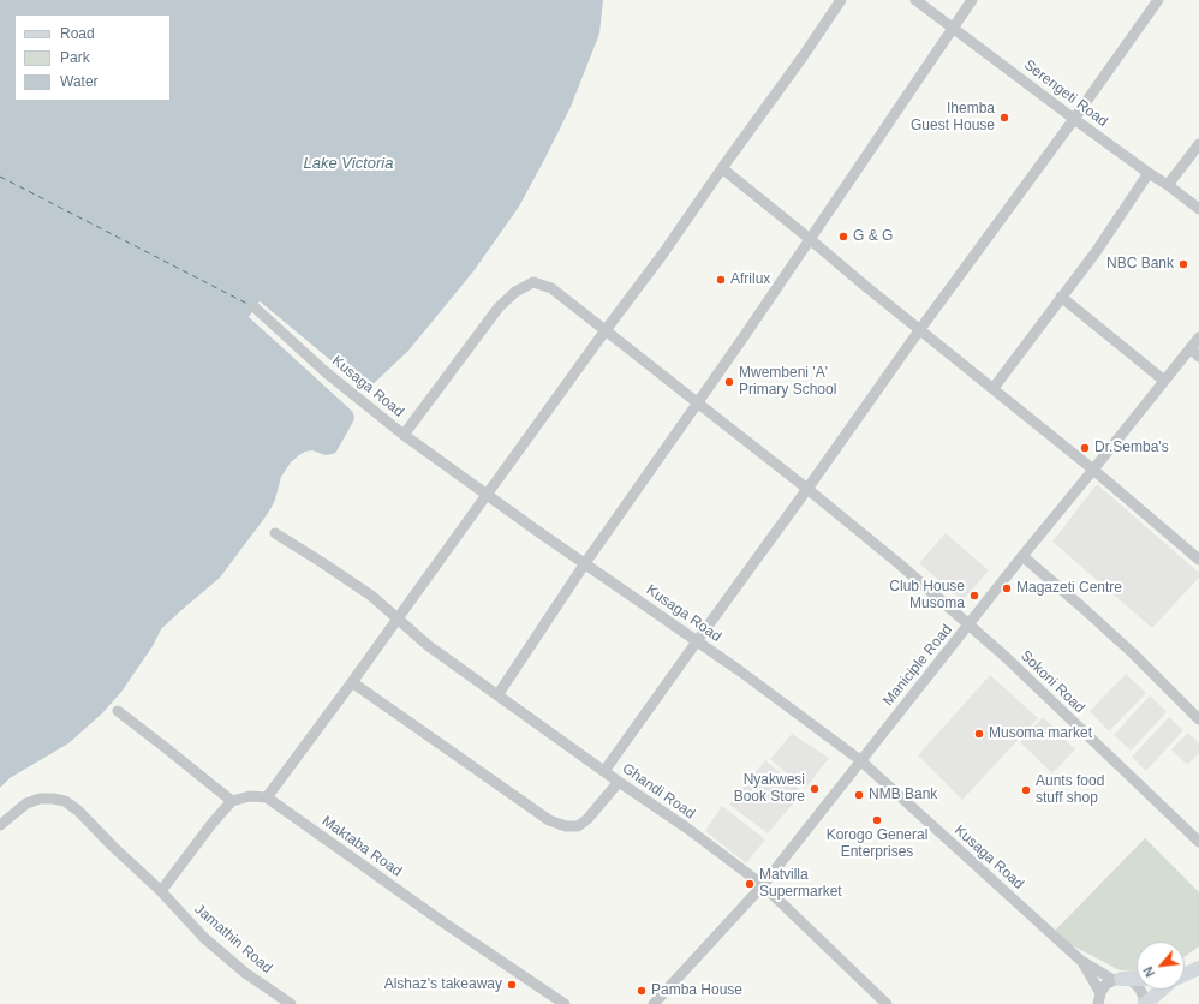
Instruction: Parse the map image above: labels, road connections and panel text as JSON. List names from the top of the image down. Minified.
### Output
{"streets":{"street":["Serengeti Road","Kusaga Road","Maniciple Road","Sokoni Road","Ghandi Road","Maktaba Road","Jamathin Road"]},"crossings":[["Kusaga Road","Maniciple Road"],["Kusaga Road","Sokoni Road"],["Maniciple Road","Sokoni Road"],["Maniciple Road","Ghandi Road"]],"water":["Lake Victoria"],"places":["Ihemba Guest House","G & G","NBC Bank","Afrilux","Mwembeni 'A' Primary School","Dr.Semba's","Magazeti Centre","Club House Musoma","Musoma market","Nyakwesi Book Store","Aunts food stuff shop","NMB Bank","Korogo General Enterprises","Matvilla Supermarket","Alshaz's takeaway","Pamba House"],"legend":["Road","Park","Water"],"north":"bottom left"}
